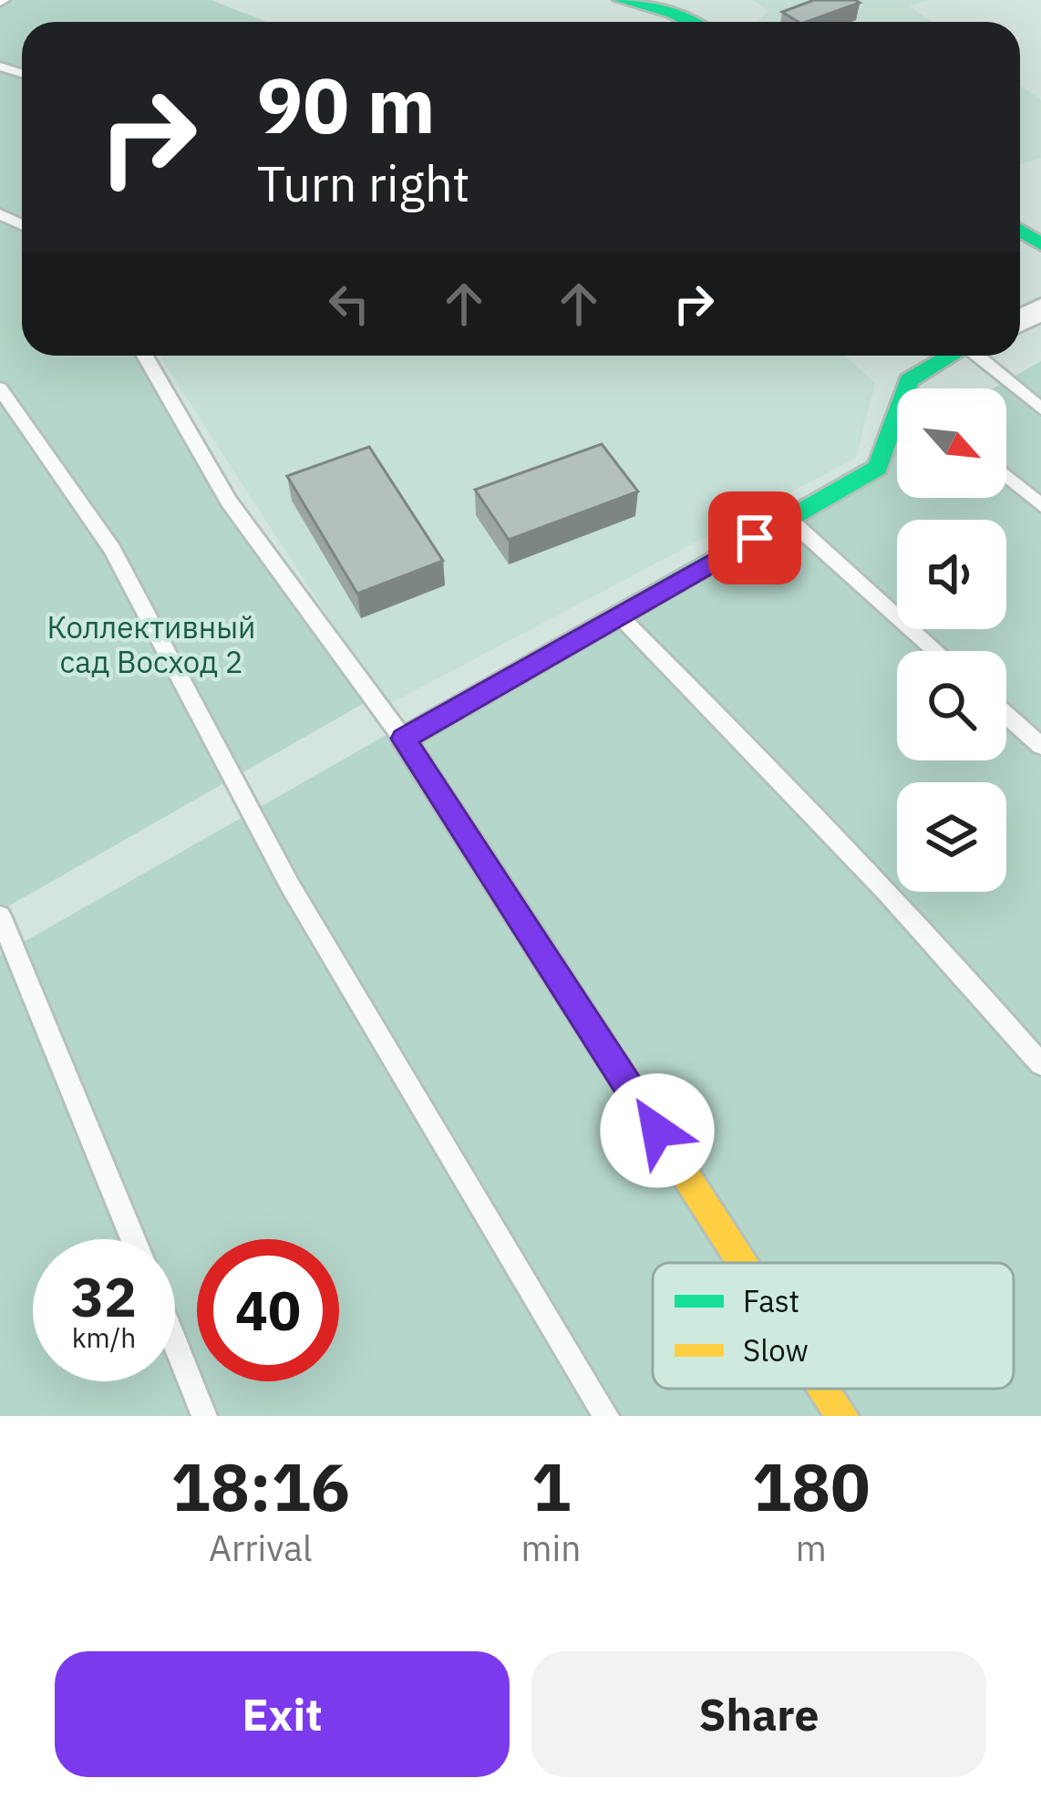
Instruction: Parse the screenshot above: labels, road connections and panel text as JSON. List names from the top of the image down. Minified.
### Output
{"parks":["Коллективный сад Восход 2"],"legend":["Fast","Slow"],"north":"bottom right","page":{"turn":["90 m","Turn right"],"speed":"32 km/h","limit":"40","eta":["18:16","Arrival","1","min","180","m"],"buttons":["Exit","Share"]}}
